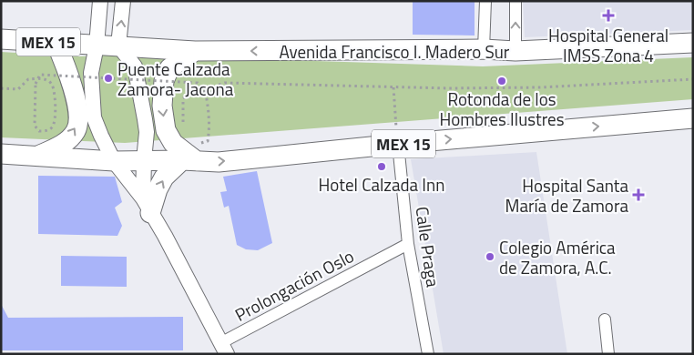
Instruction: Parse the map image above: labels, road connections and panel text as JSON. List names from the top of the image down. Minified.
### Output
{"streets":{"main road":["MEX 15","Avenida Francisco I. Madero Sur"],"street":["Calle Praga","Prolongación Oslo"]},"crossings":[["MEX 15","Avenida Francisco I. Madero Sur"],["MEX 15","Calle Praga"],["Calle Praga","Prolongación Oslo"]],"places":{"health":["Hospital General IMSS Zona 4","Hospital Santa María de Zamora"],"other":["Puente Calzada Zamora- Jacona","Rotonda de los Hombres Ilustres","Hotel Calzada Inn","Colegio América de Zamora, A.C."]}}
